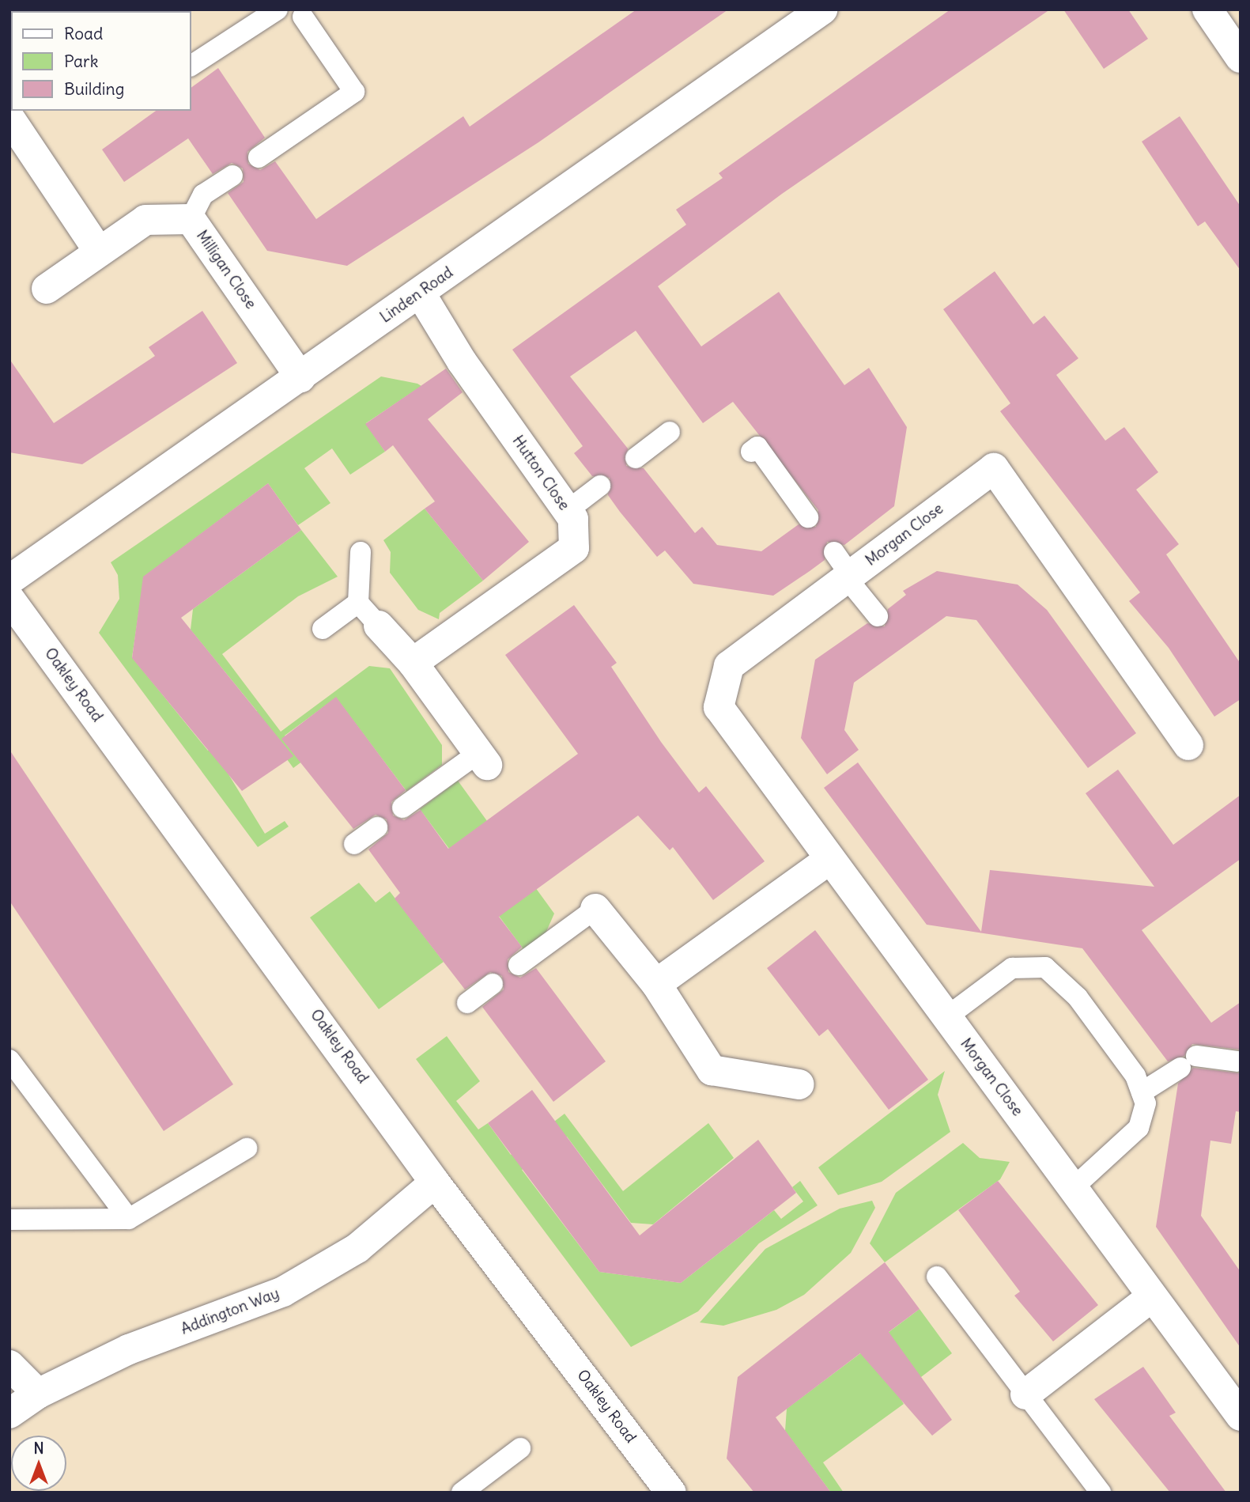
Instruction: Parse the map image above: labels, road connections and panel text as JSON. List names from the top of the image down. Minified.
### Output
{"streets":{"street":["Milligan Close","Linden Road","Hutton Close","Morgan Close","Oakley Road","Addington Way"]},"crossings":[["Milligan Close","Linden Road"],["Linden Road","Hutton Close"],["Oakley Road","Addington Way"]],"legend":["Road","Park","Building"],"north":"top"}
